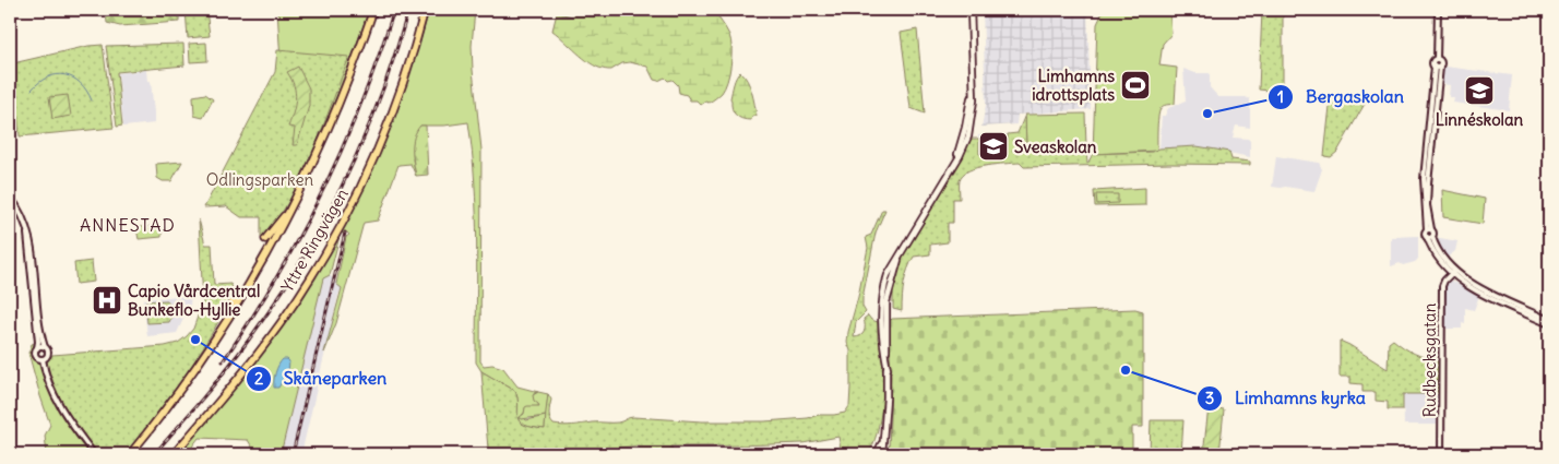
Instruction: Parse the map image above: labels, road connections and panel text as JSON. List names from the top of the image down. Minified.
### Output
{"streets":{"highway":["Yttre Ringvägen"],"street":["Rudbecksgatan"]},"districts":["ANNESTAD"],"parks":["Odlingsparken"],"places":{"sports":["Limhamns idrottsplats"],"school or university":["Linnéskolan","Sveaskolan"],"other":["Bergaskolan","Skåneparken","Limhamns kyrka"],"hospital":["Capio Vårdcentral Bunkeflo-Hyllie"]}}
